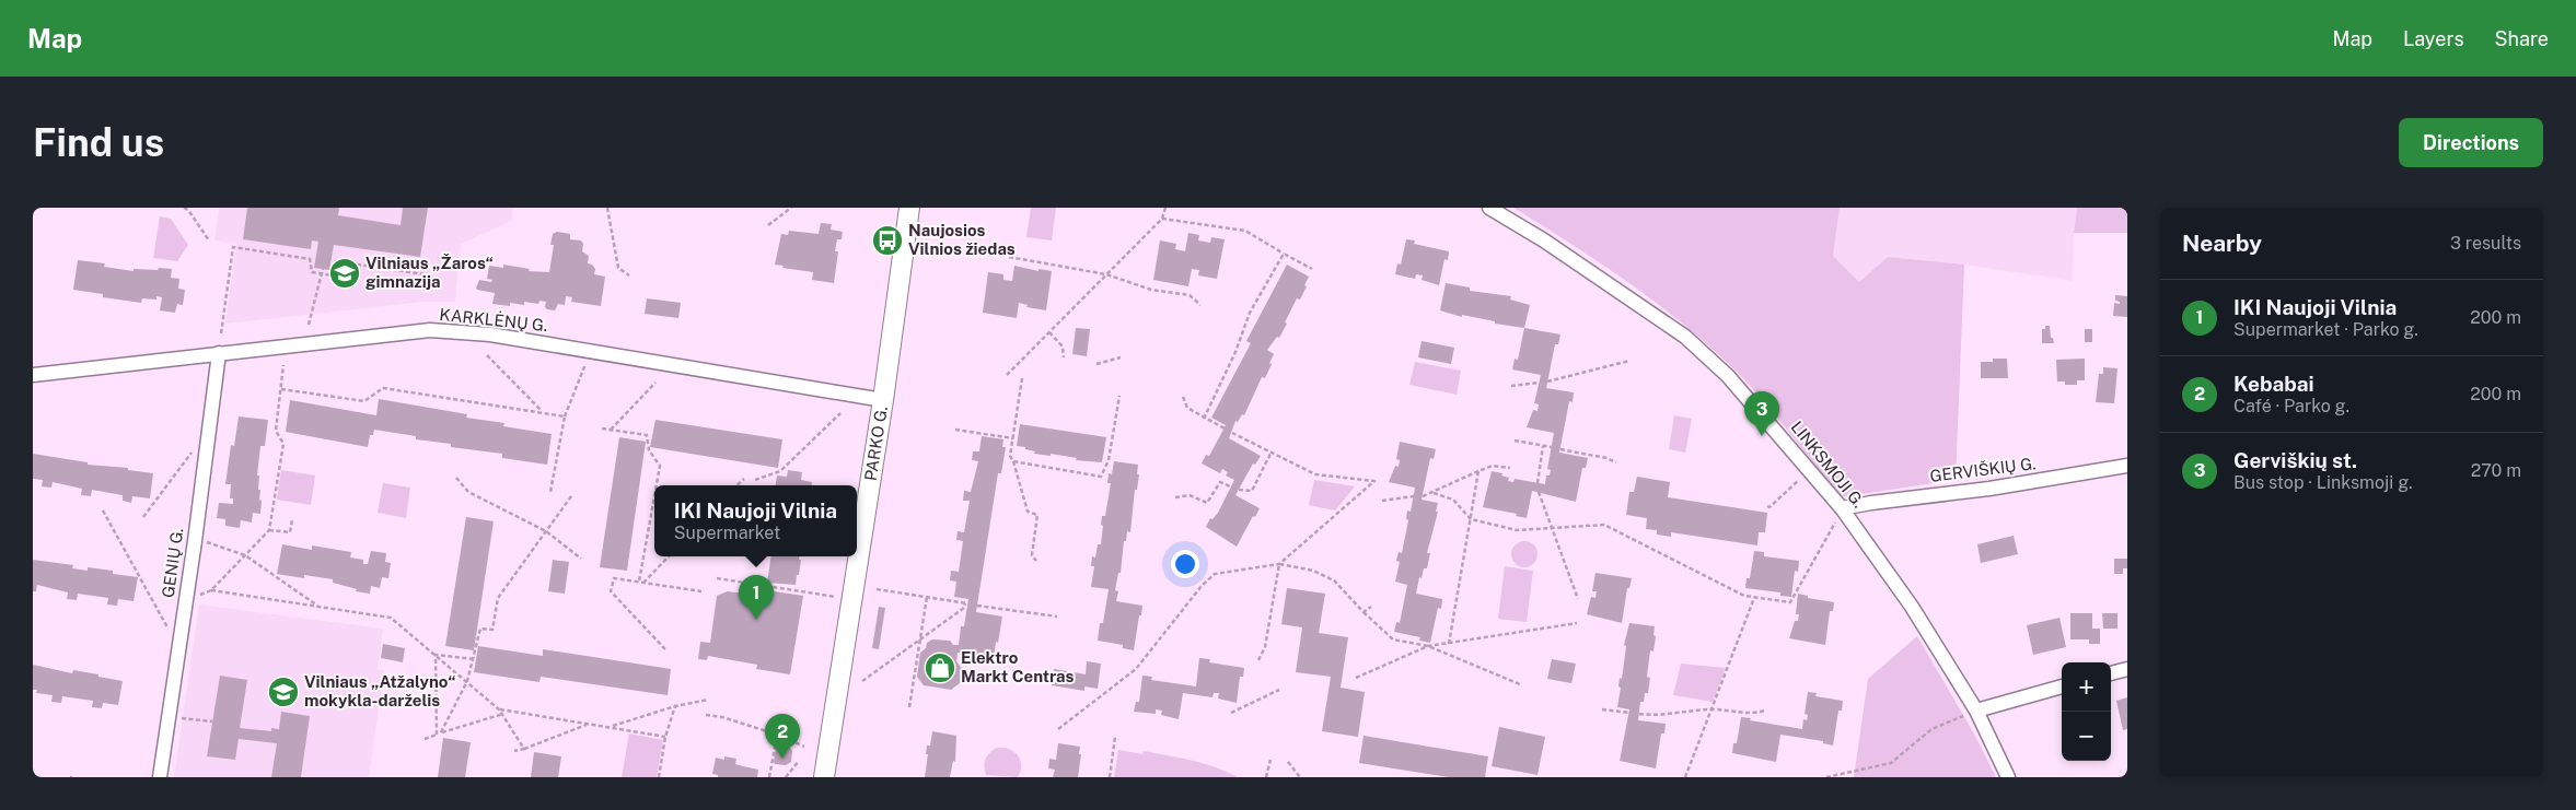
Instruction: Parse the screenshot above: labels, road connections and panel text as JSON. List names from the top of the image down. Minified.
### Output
{"streets":{"main road":["PARKO G."],"street":["KARKLĖNŲ G.","LINKSMOJI G.","GERVIŠKIŲ G.","GENIŲ G."]},"crossings":[["KARKLĖNŲ G.","PARKO G."],["KARKLĖNŲ G.","GENIŲ G."],["LINKSMOJI G.","GERVIŠKIŲ G."]],"places":{"bus stop":["Naujosios Vilnios žiedas"],"school or university":["Vilniaus „Žaros“ gimnazija","Vilniaus „Atžalyno“ mokykla-darželis"],"shop":["Elektro Markt Centras"]},"page":{"header":"Map","nav":["Map","Layers","Share"],"buttons":"Directions","title":"Find us","heading":["Nearby","3 results"],"list":[{"mark":"1","name":"IKI Naujoji Vilnia","note":"Supermarket · Parko g.","value":"200 m"},{"mark":"2","name":"Kebabai","note":"Café · Parko g.","value":"200 m"},{"mark":"3","name":"Gerviškių st.","note":"Bus stop · Linksmoji g.","value":"270 m"}],"pins":["3","1","2"],"popup":["IKI Naujoji Vilnia","Supermarket"],"map_buttons":["+","−"]}}
